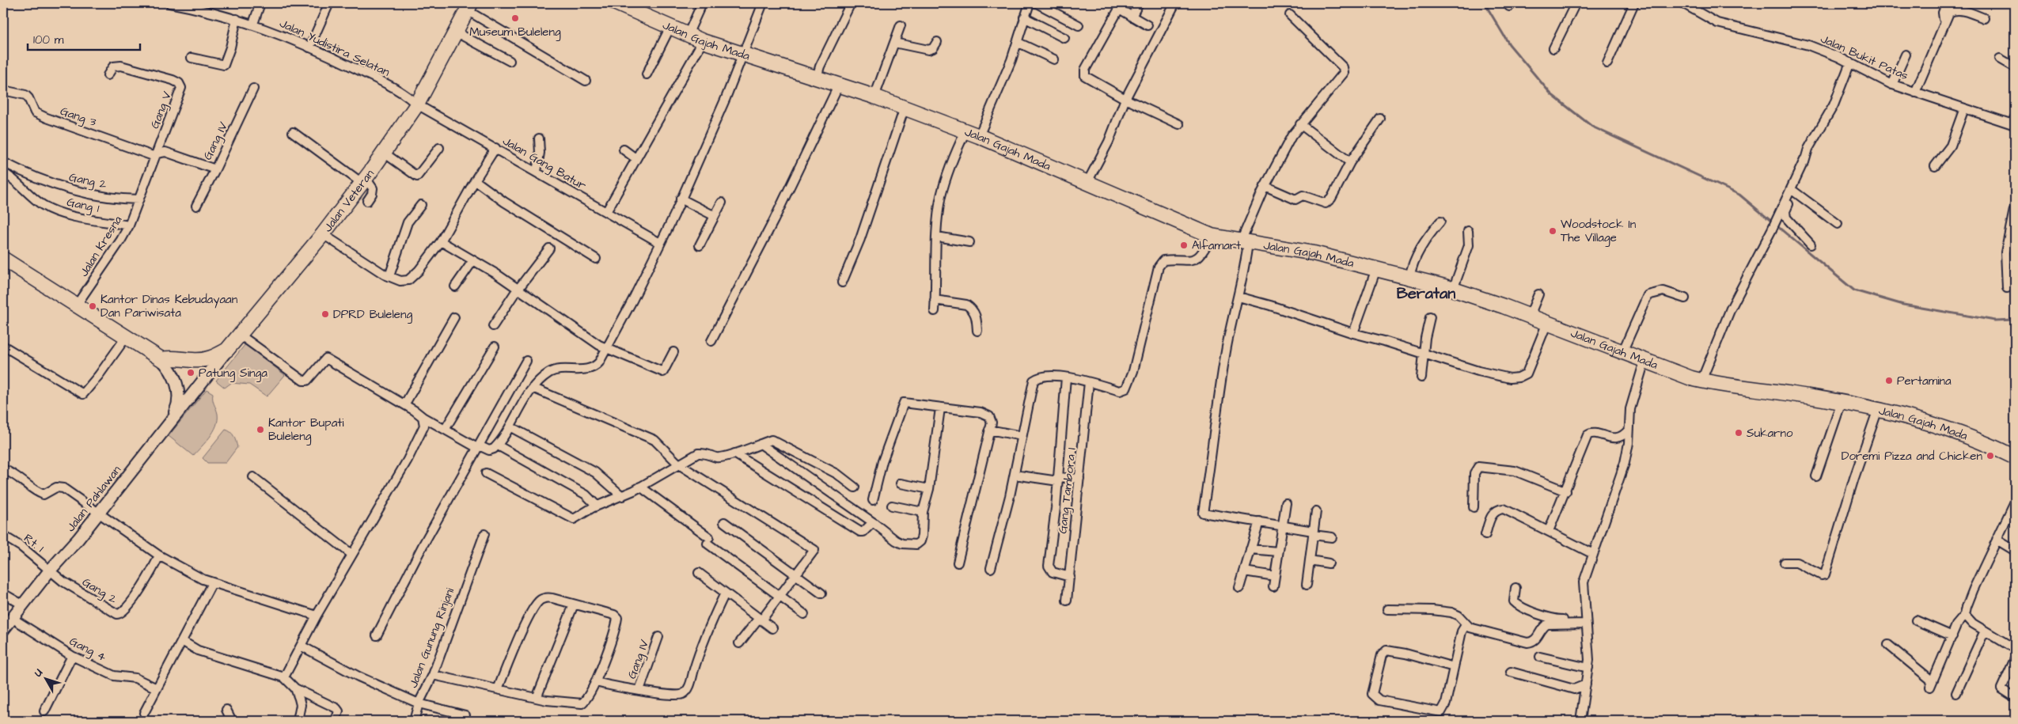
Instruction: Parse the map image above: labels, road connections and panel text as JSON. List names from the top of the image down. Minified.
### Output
{"streets":{"highway":["Jalan Gajah Mada","Jalan Veteran"],"main road":["Jalan Pahlawan"],"street":["Jalan Yudistira Selatan","Jalan Bukit Patas","Gang V","Gang 3","Gang IV","Jalan Gang Batur","Gang 2","Gang 1","Jalan Kresna","Gang Tambora I","Rt. 1","Jalan Gunung Rinjani","Gang 4"]},"crossings":[["Jalan Yudistira Selatan","Jalan Gang Batur"],["Jalan Yudistira Selatan","Jalan Veteran"],["Gang V","Gang 3"],["Gang V","Gang IV"],["Gang V","Jalan Kresna"],["Gang 3","Gang IV"],["Gang 3","Jalan Kresna"],["Gang IV","Jalan Kresna"],["Jalan Gang Batur","Jalan Veteran"],["Gang 2","Jalan Kresna"],["Gang 2","Jalan Pahlawan"],["Gang 2","Rt. 1"],["Jalan Veteran","Jalan Pahlawan"],["Gang 1","Jalan Kresna"],["Jalan Pahlawan","Rt. 1"],["Jalan Pahlawan","Gang 4"]],"districts":["Beratan"],"places":["Museum Buleleng","Woodstock In The Village","Alfamart","Kantor Dinas Kebudayaan Dan Pariwisata","DPRD Buleleng","Patung Singa","Pertamina","Kantor Bupati Buleleng","Sukarno","Doremi Pizza and Chicken"],"scale_bar":"100 m","north":"top left"}
